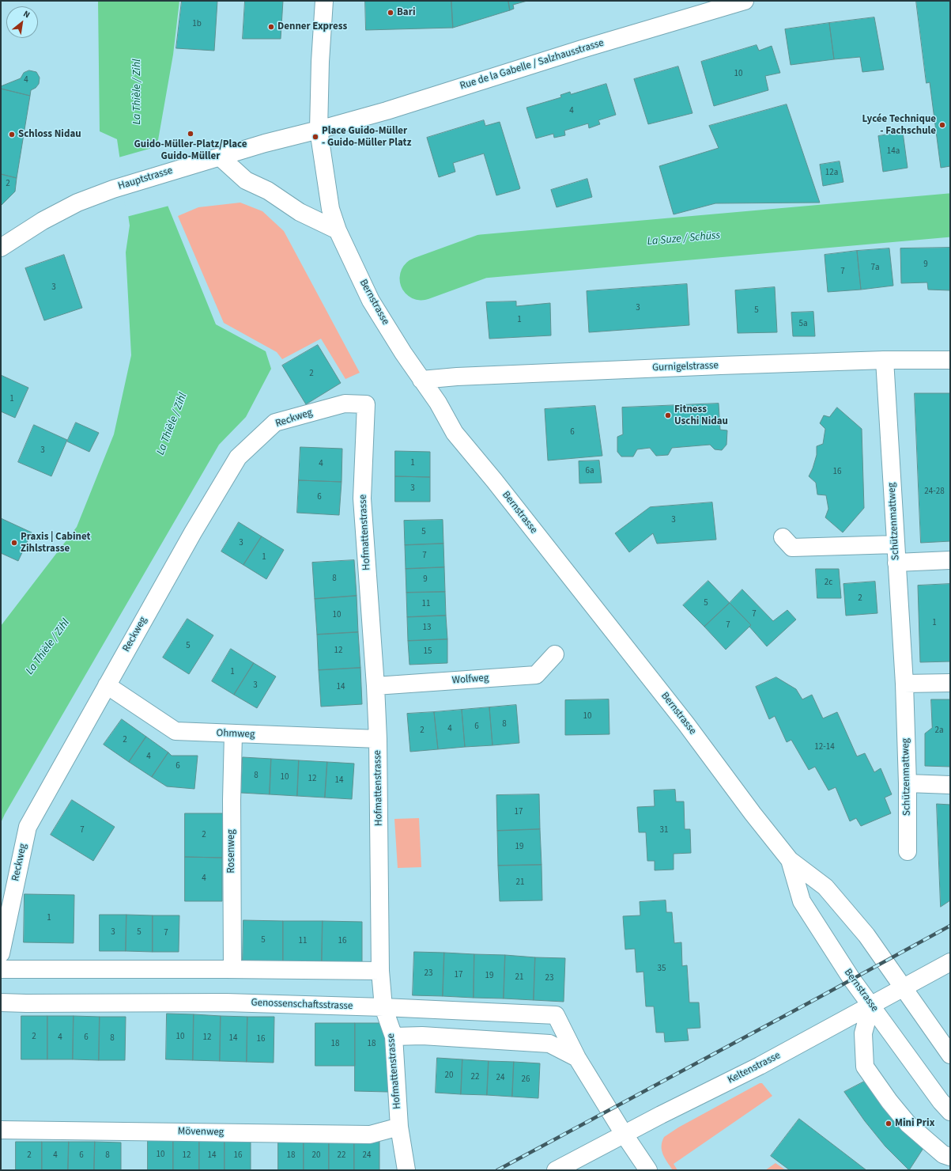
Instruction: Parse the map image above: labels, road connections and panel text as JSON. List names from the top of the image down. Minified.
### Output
{"streets":{"street":["Rue de la Gabelle / Salzhausstrasse","Hauptstrasse","Bernstrasse","Gurnigelstrasse","Reckweg","Schützenmattweg","Hofmattenstrasse","Wolfweg","Ohmweg","Rosenweg","Genossenschaftsstrasse","Keltenstrasse","Mövenweg"]},"crossings":[["Rue de la Gabelle / Salzhausstrasse","Hauptstrasse"],["Rue de la Gabelle / Salzhausstrasse","Bernstrasse"],["Hauptstrasse","Bernstrasse"],["Bernstrasse","Gurnigelstrasse"],["Bernstrasse","Keltenstrasse"],["Gurnigelstrasse","Schützenmattweg"],["Reckweg","Hofmattenstrasse"],["Reckweg","Ohmweg"],["Hofmattenstrasse","Wolfweg"],["Hofmattenstrasse","Ohmweg"],["Hofmattenstrasse","Genossenschaftsstrasse"],["Hofmattenstrasse","Mövenweg"],["Ohmweg","Rosenweg"],["Genossenschaftsstrasse","Keltenstrasse"]],"water":["La Thièle / Zihl","La Suze / Schüss"],"places":["Bari","Denner Express","Lycée Technique - Fachschule","Guido-Müller-Platz/Place Guido-Müller","Schloss Nidau","Place Guido-Müller - Guido-Müller Platz","Fitness Uschi Nidau","Praxis | Cabinet Zihlstrasse","Mini Prix"],"house_numbers":["1b","10","4","4","14a","12a","2","9","7a","7","3","3","5","1","5a","2","1","6","3","1","4","6a","16","3","24-28","6","3","5","3","7","1","8","9","2c","2","5","11","7","10","1","7","13","5","12","15","1","3","14","10","8","6","4","2","2a","2","12-14","4","6","8","10","12","14","17","7","31","2","19","4","21","1","3","5","7","5","11","16","35","23","17","19","21","23","2","10","4","6","12","8","14","16","18","18","20","22","24","26","10","2","4","6","8","12","14","16","18","20","22","24"],"north":"top right"}
